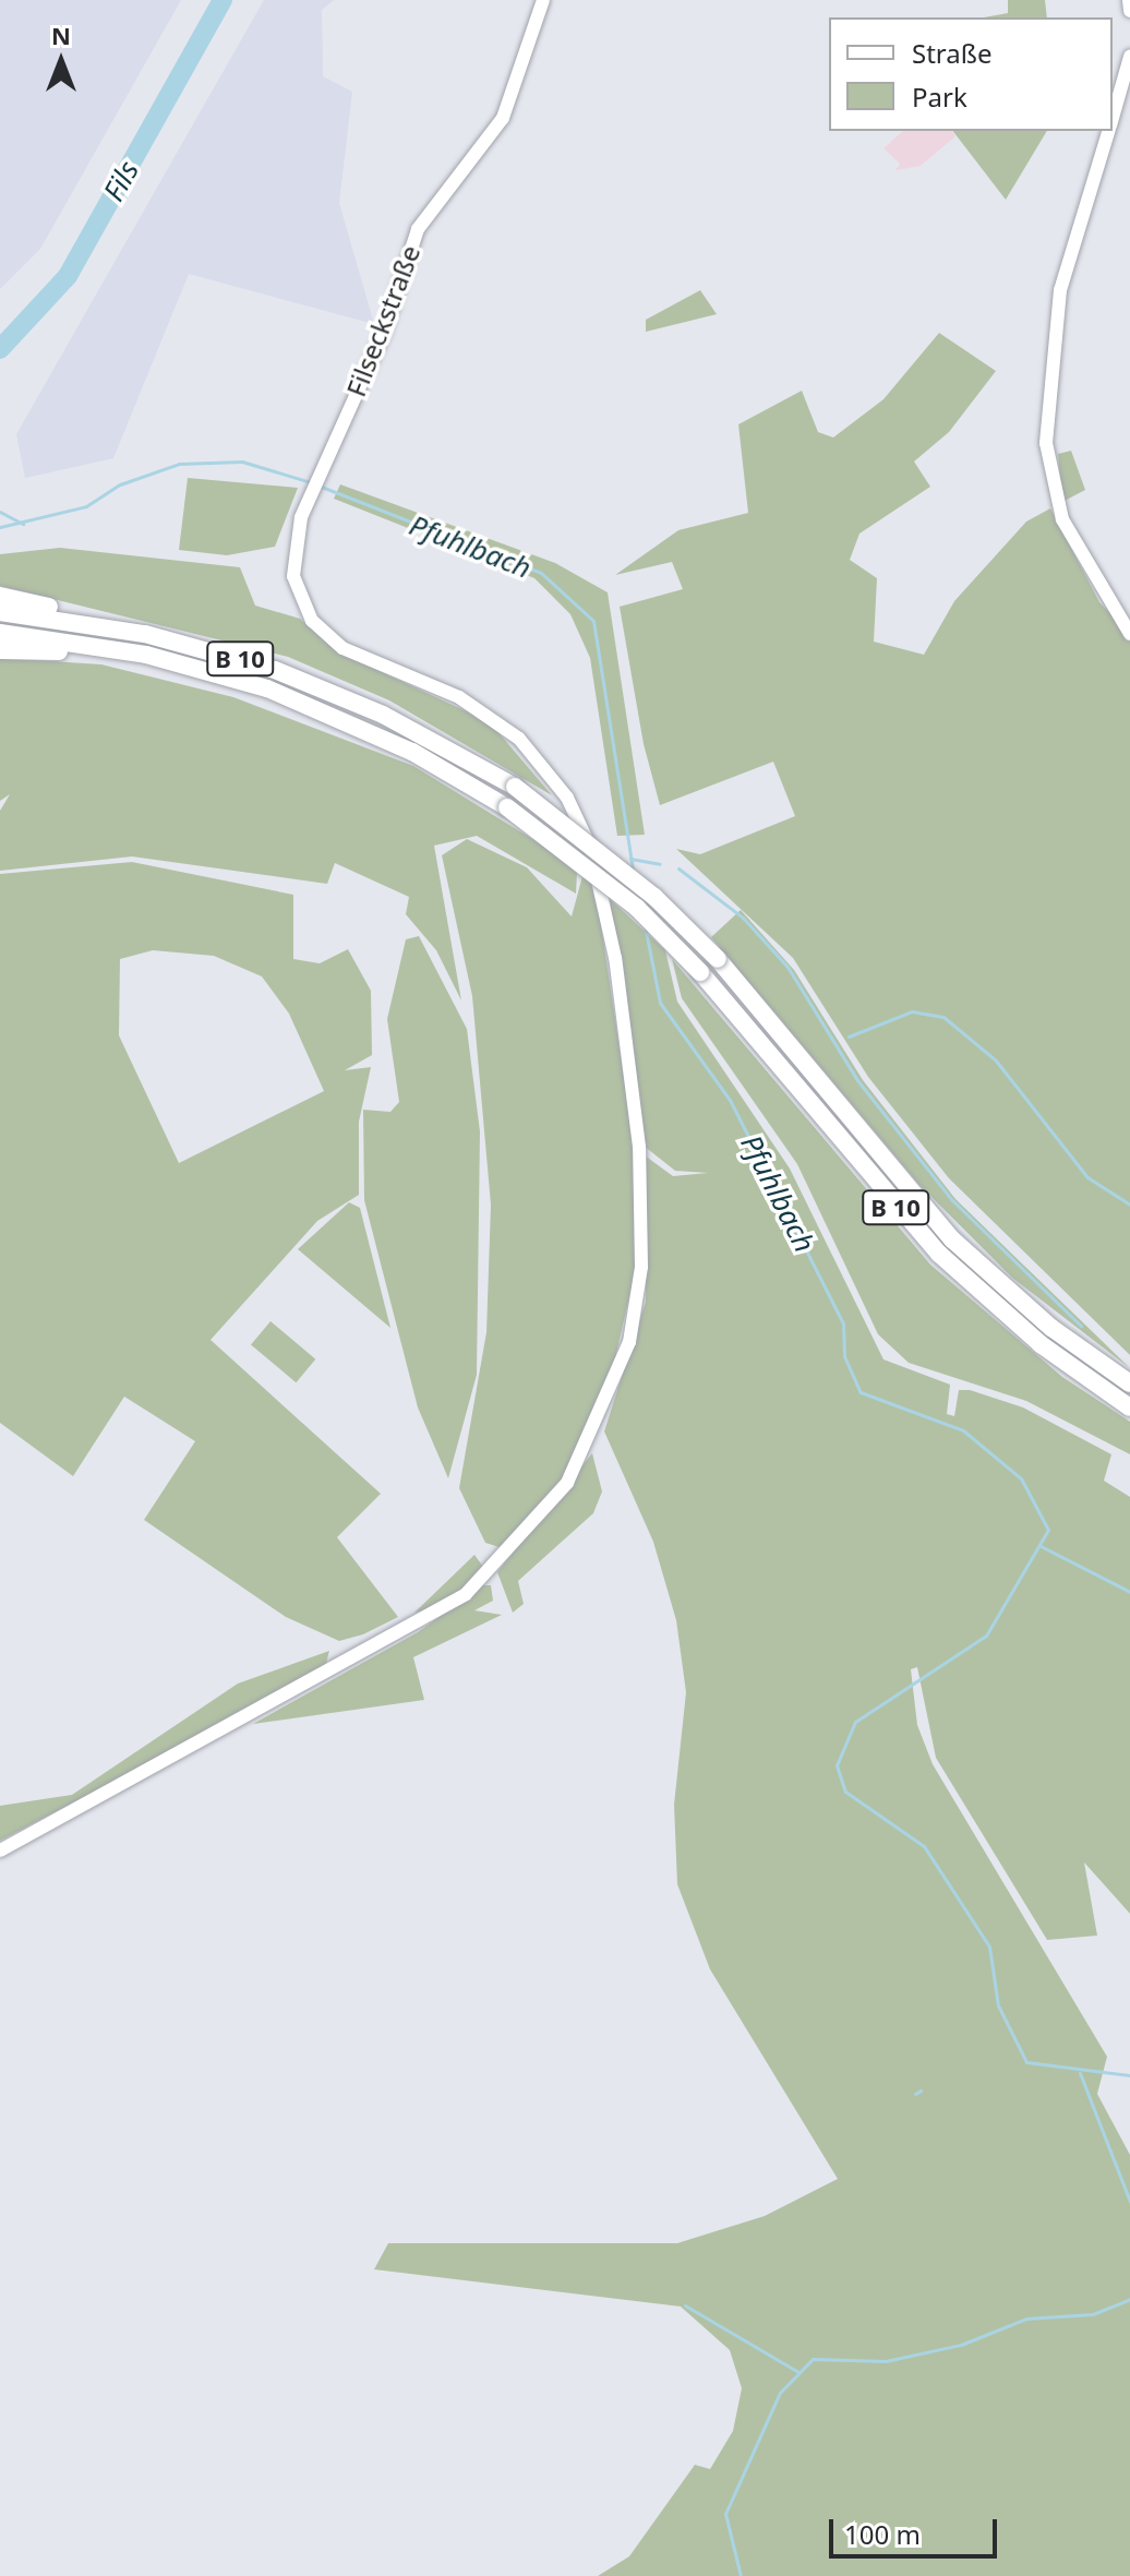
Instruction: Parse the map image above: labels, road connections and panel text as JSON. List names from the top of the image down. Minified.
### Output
{"streets":{"highway":["B 10"],"street":["Filseckstraße"]},"water":["Fils","Pfuhlbach"],"legend":["Straße","Park"],"scale_bar":"100 m","north":"top"}
